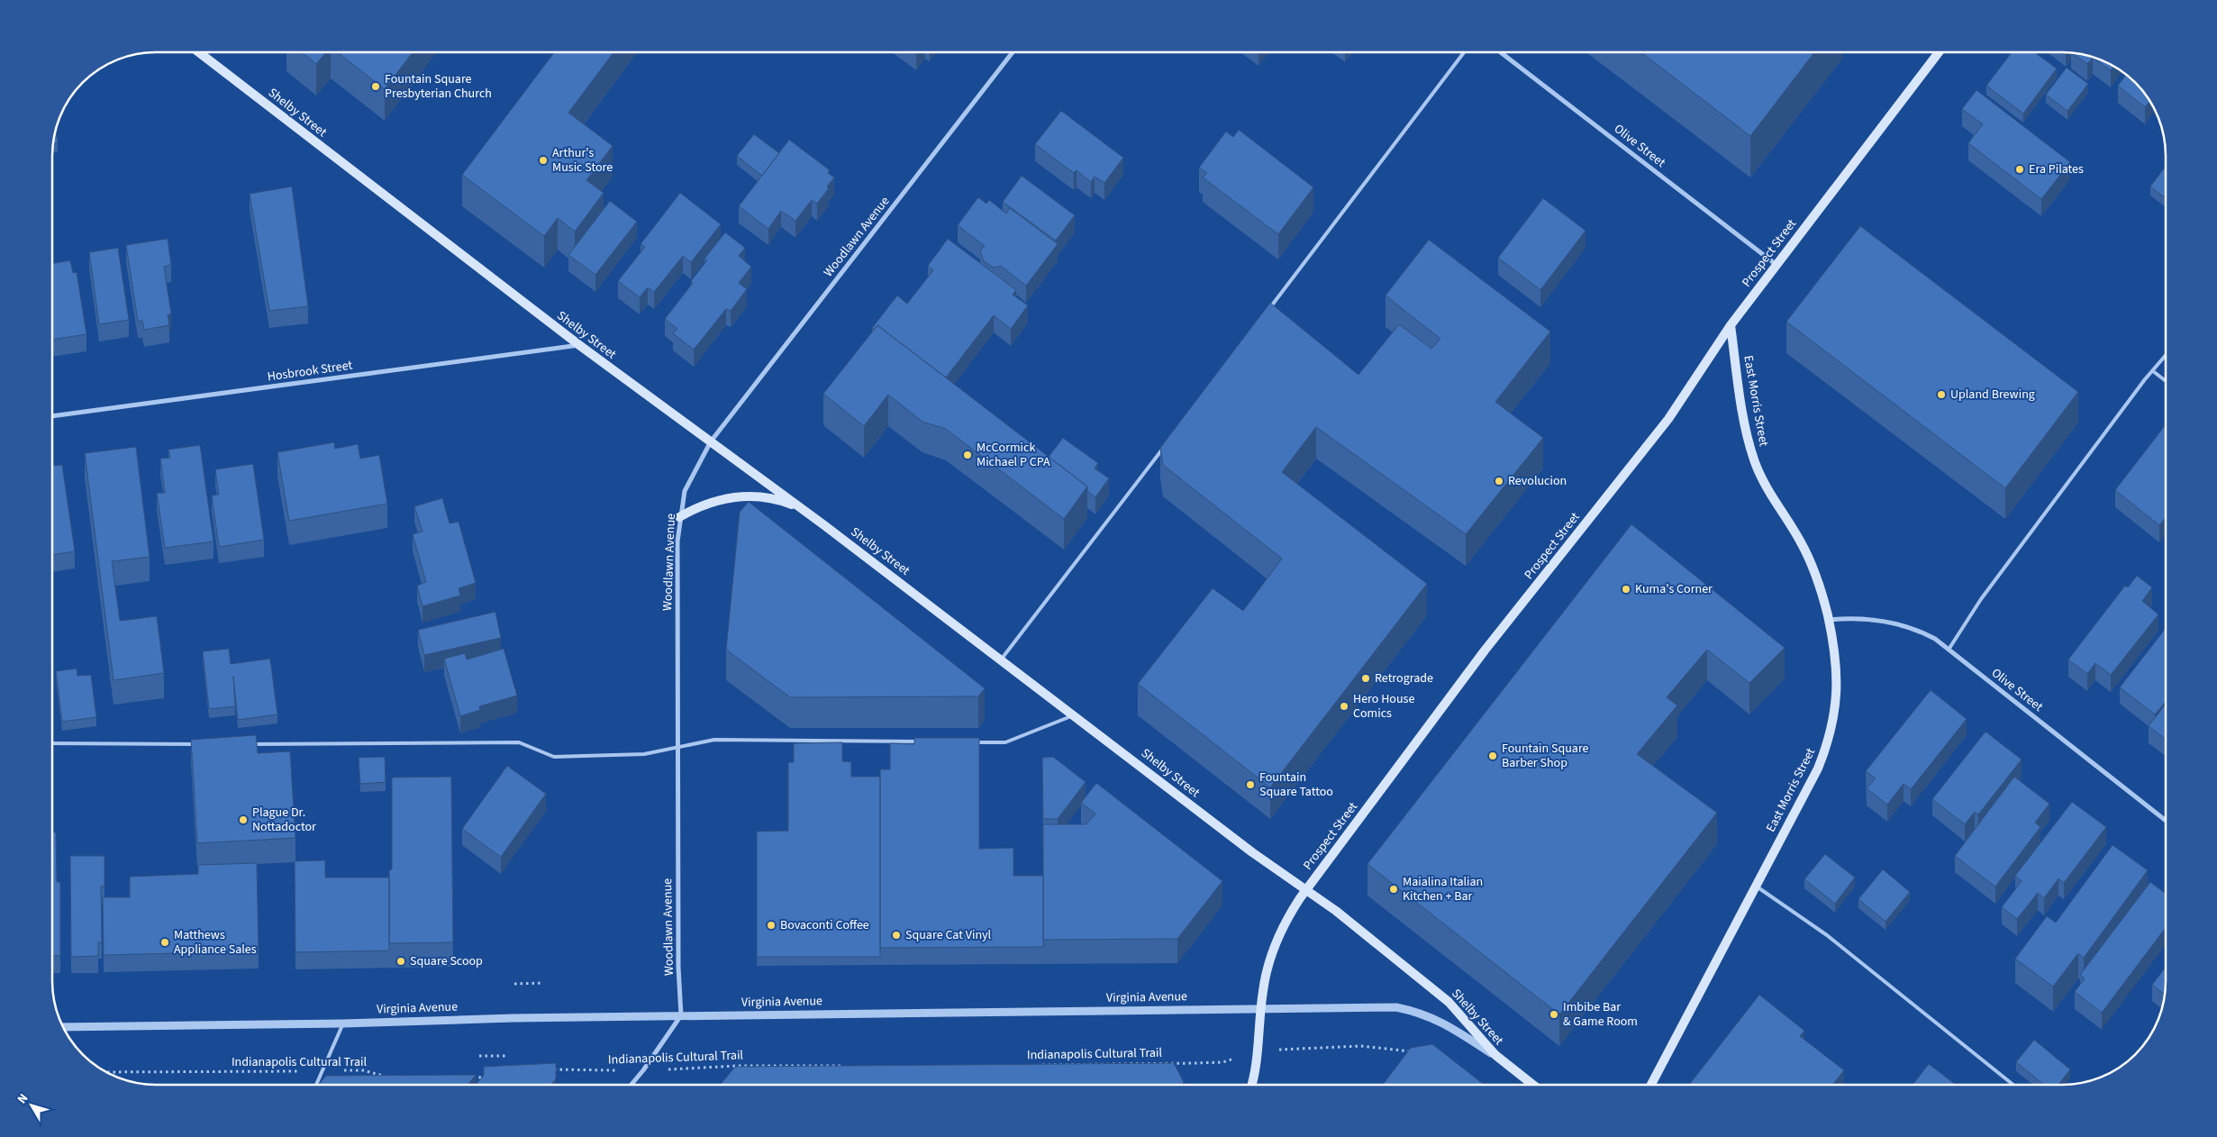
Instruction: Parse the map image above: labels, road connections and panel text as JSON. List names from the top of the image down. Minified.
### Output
{"streets":{"main road":["Shelby Street","Prospect Street","East Morris Street"],"street":["Olive Street","Woodlawn Avenue","Hosbrook Street","Virginia Avenue"],"path":["Indianapolis Cultural Trail"]},"crossings":[["Shelby Street","Woodlawn Avenue"],["Shelby Street","Prospect Street"],["Shelby Street","Hosbrook Street"],["Shelby Street","Virginia Avenue"],["Olive Street","Prospect Street"],["Olive Street","East Morris Street"],["Woodlawn Avenue","Virginia Avenue"],["Prospect Street","East Morris Street"],["Prospect Street","Virginia Avenue"],["Prospect Street","Indianapolis Cultural Trail"]],"places":["Fountain Square Presbyterian Church","Arthur's Music Store","Era Pilates","Upland Brewing","McCormick Michael P CPA","Revolucion","Kuma's Corner","Retrograde","Hero House Comics","Fountain Square Barber Shop","Fountain Square Tattoo","Plague Dr. Nottadoctor","Maialina Italian Kitchen + Bar","Bovaconti Coffee","Square Cat Vinyl","Matthews Appliance Sales","Square Scoop","Imbibe Bar & Game Room"],"north":"top left"}
